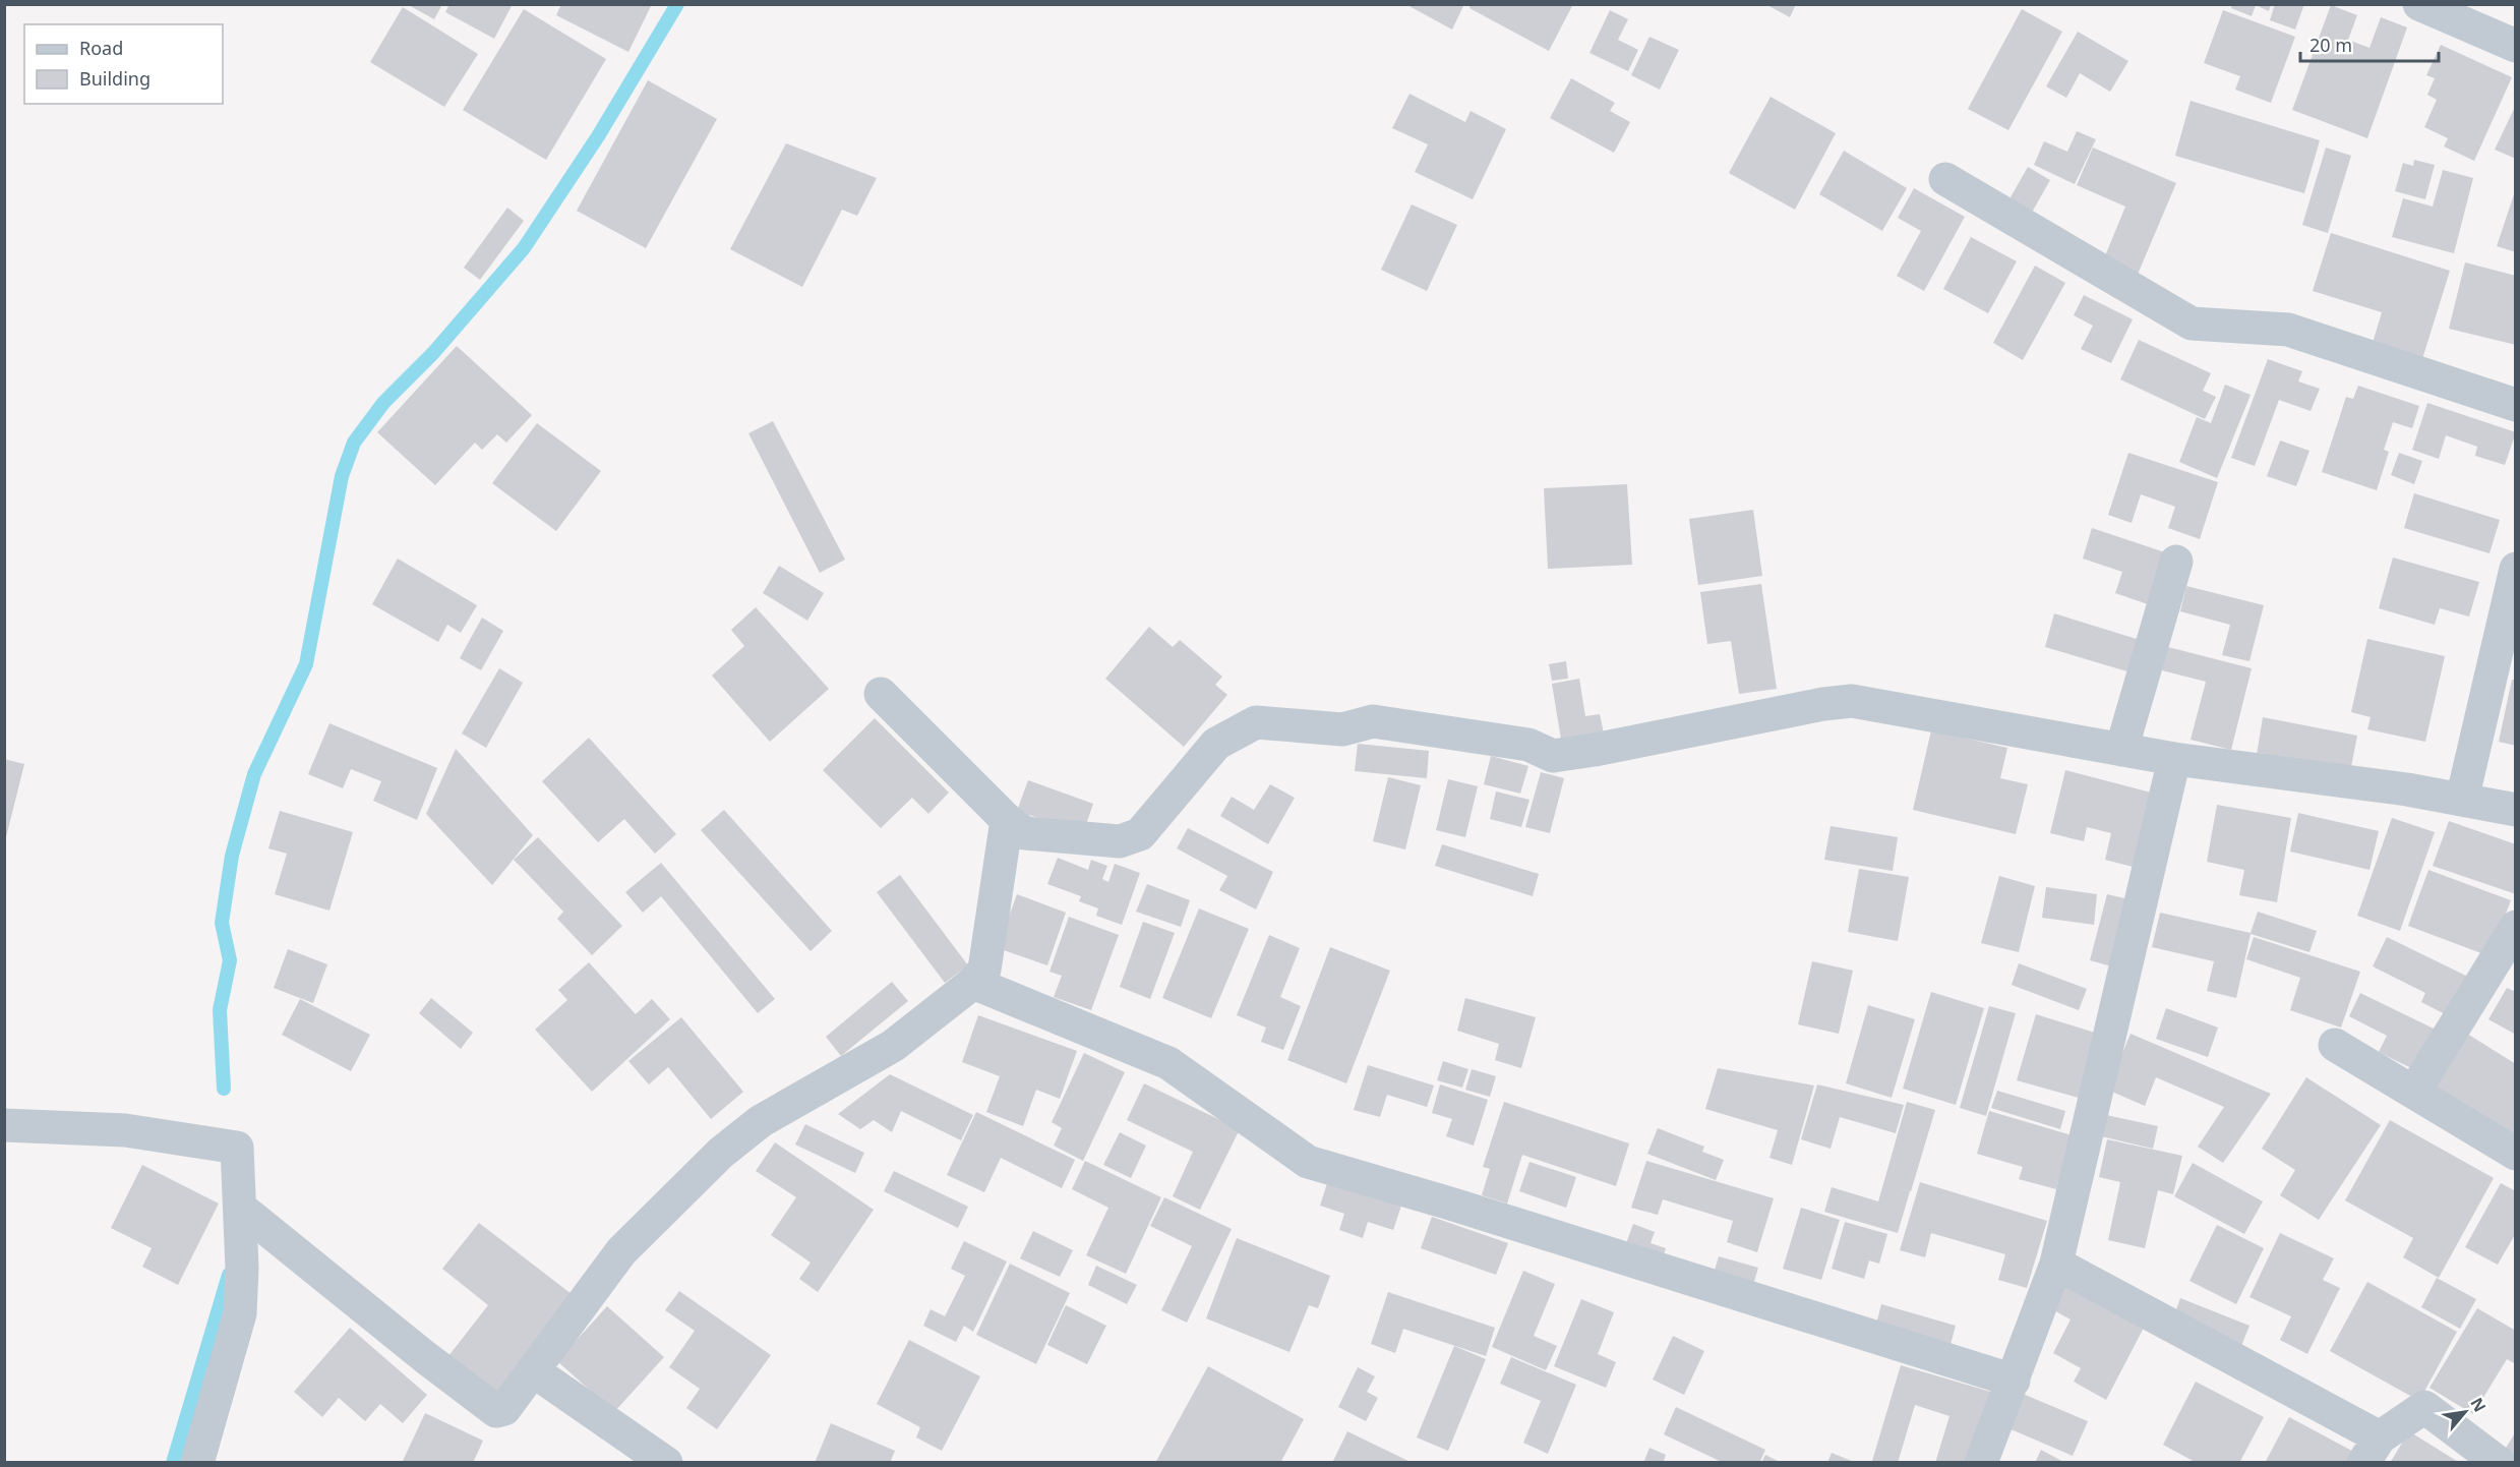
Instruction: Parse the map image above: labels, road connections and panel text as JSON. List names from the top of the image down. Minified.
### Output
{"legend":["Road","Building"],"scale_bar":"20 m","north":"top right"}
